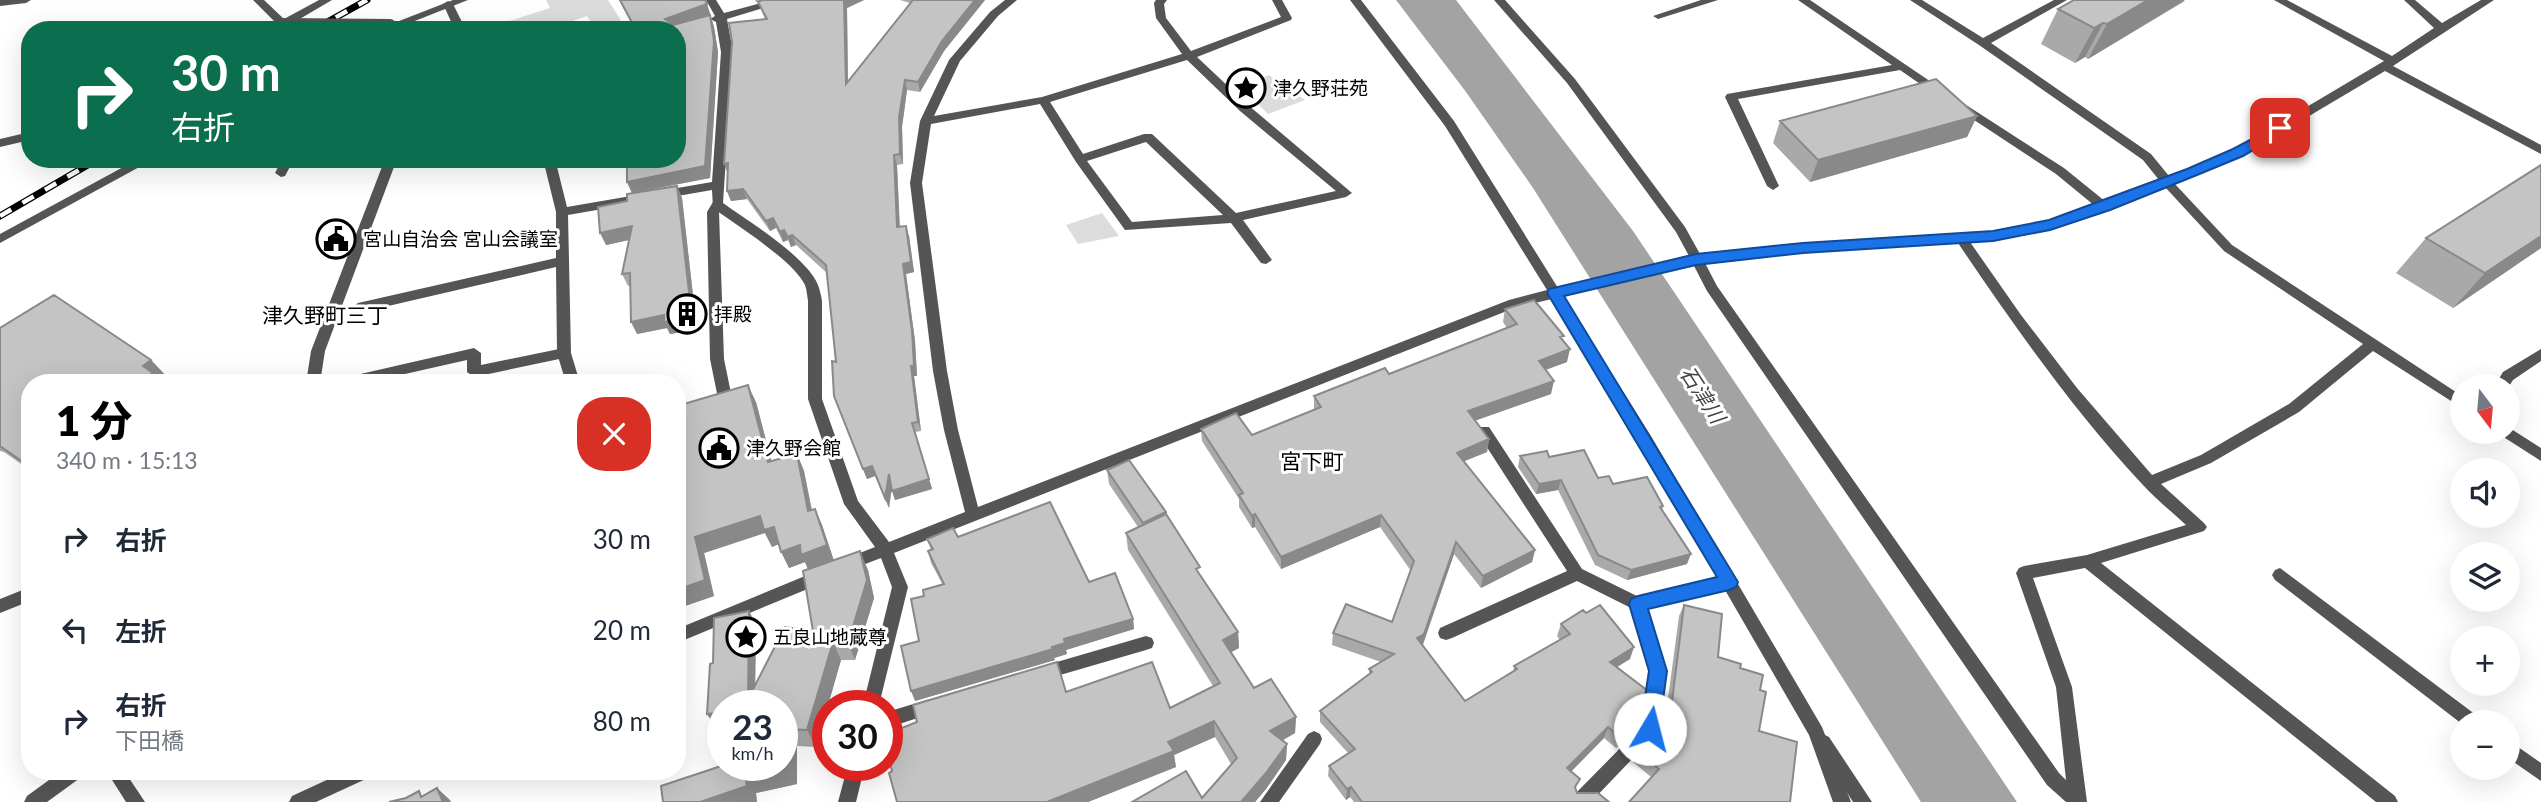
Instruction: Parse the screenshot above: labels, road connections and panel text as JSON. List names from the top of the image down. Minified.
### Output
{"districts":["津久野町三丁","宮下町"],"water":["石津川"],"places":{"place":["津久野荘苑","五良山地蔵尊"],"public building":["宮山自治会 宮山会議室","津久野会館"],"building":["拝殿"]},"north":"bottom","page":{"turn":["30 m","右折"],"map_buttons":["+","−"],"heading":["1 分","340 m · 15:13"],"list":[{"name":"右折","value":"30 m"},{"name":"左折","value":"20 m"},{"name":"右折","note":"下田橋","value":"80 m"}],"speed":"23 km/h","limit":"30"}}
